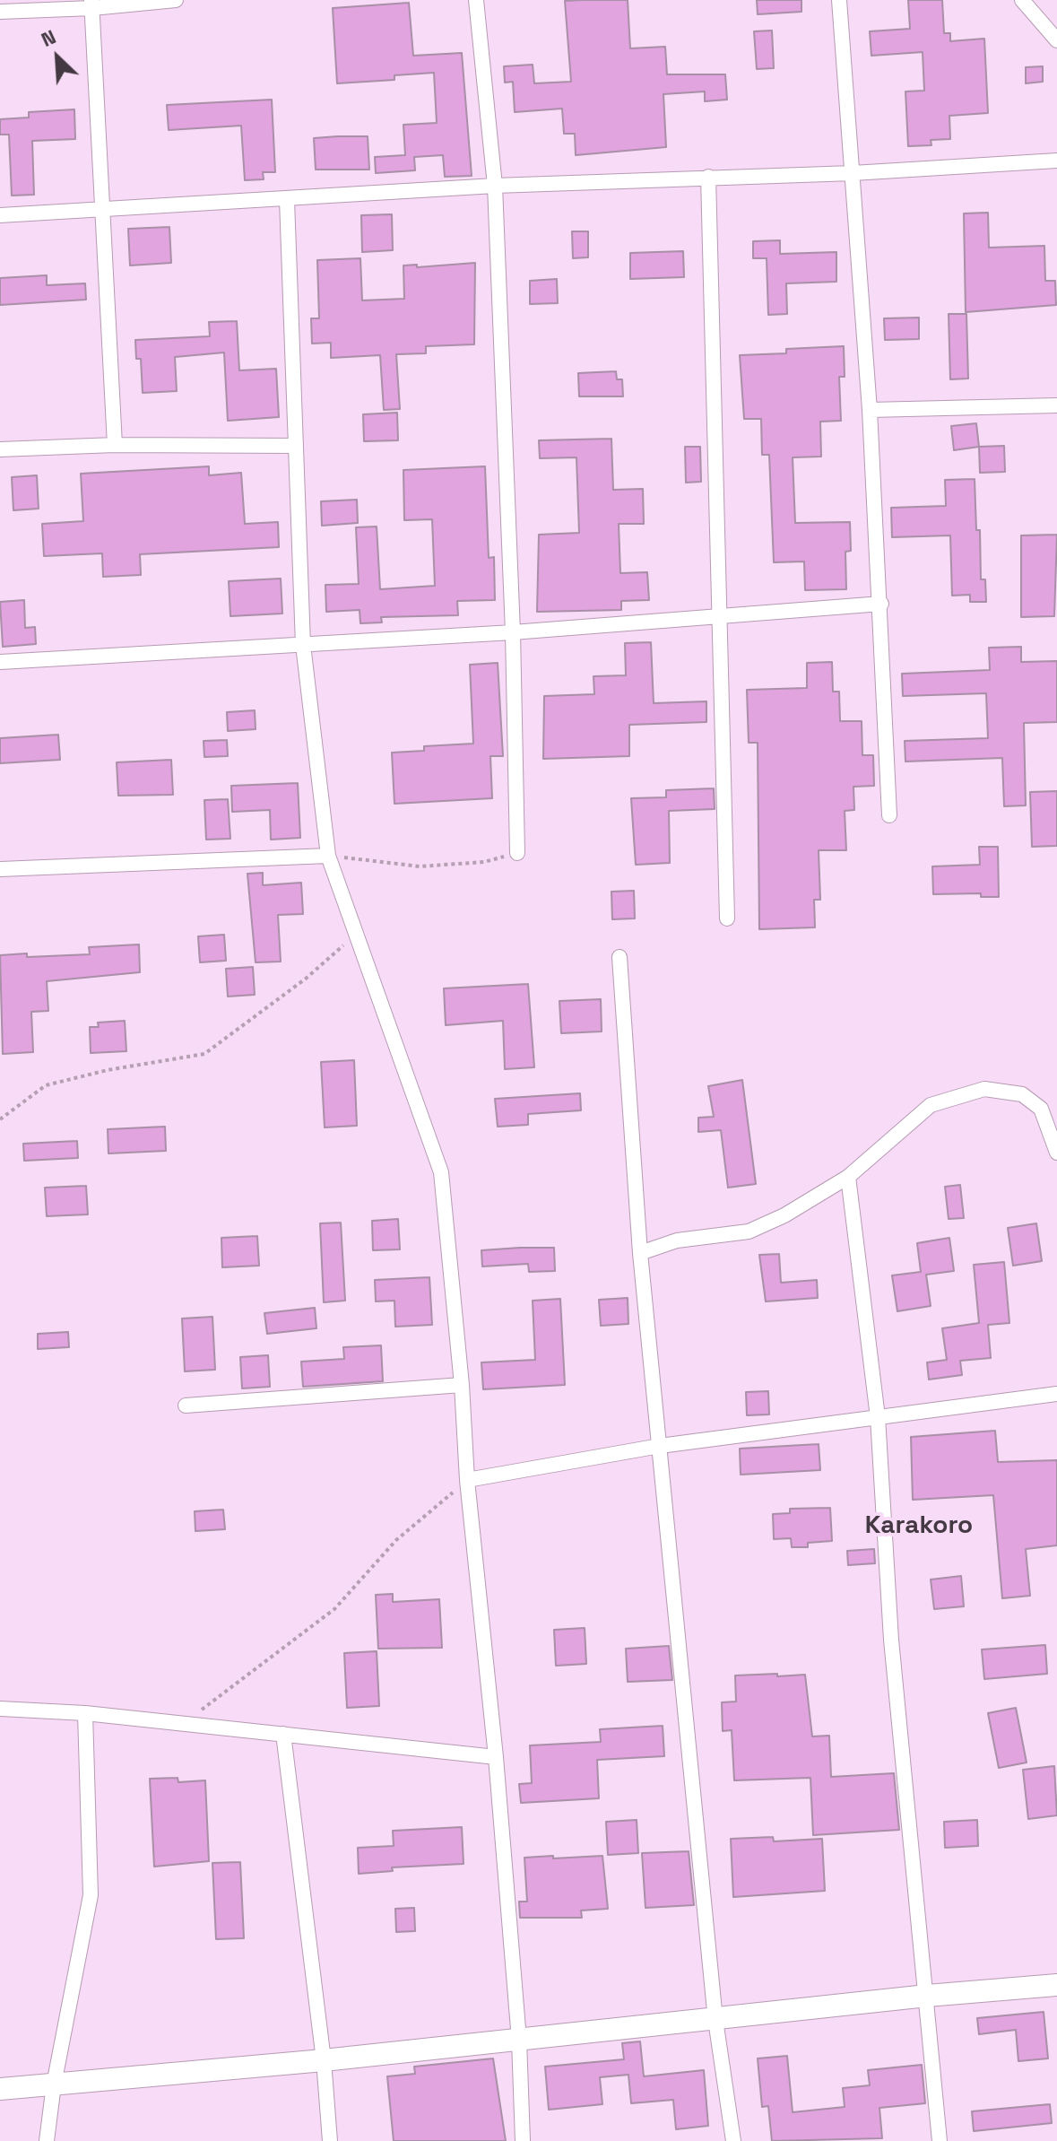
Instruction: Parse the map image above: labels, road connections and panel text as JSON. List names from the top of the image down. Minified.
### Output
{"districts":["Karakoro"],"north":"top left"}
